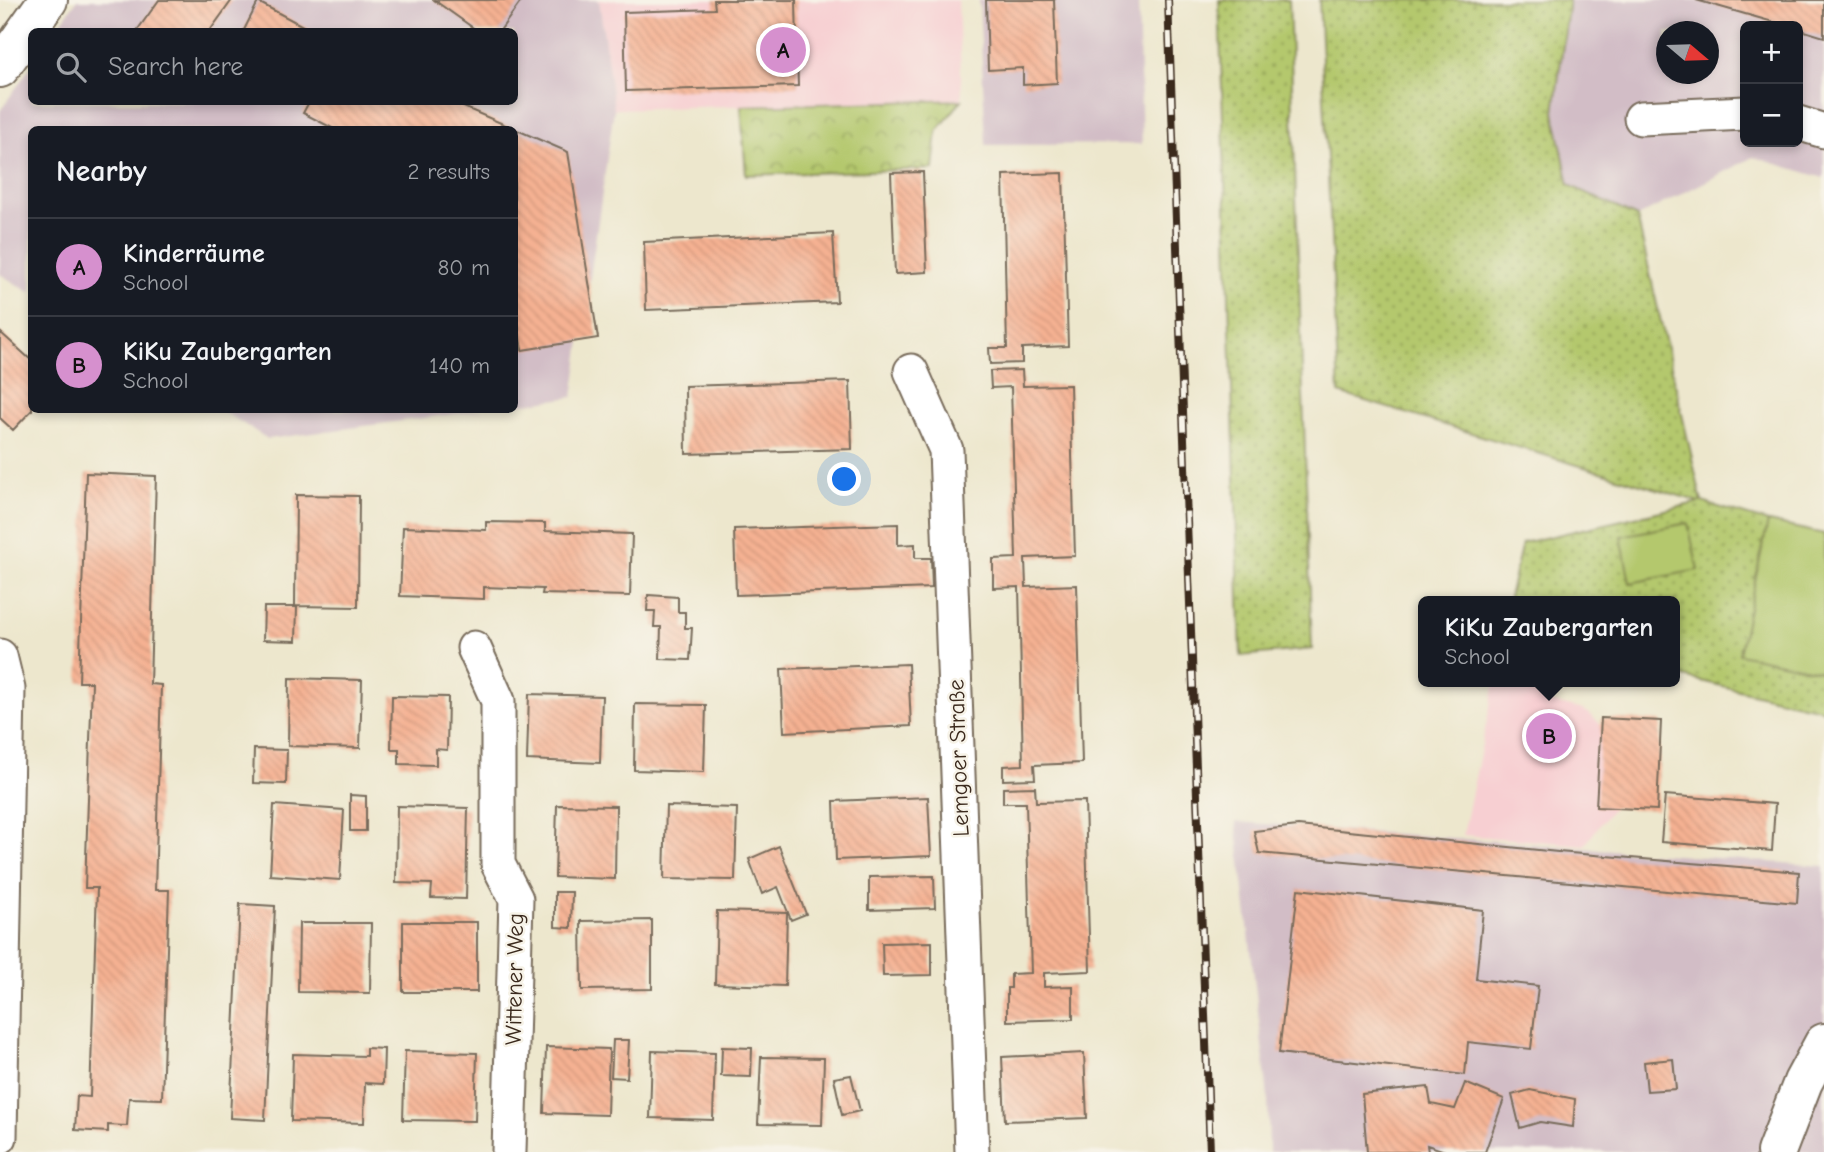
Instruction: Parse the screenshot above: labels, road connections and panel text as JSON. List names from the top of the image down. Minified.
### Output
{"streets":{"street":["Lemgoer Straße","Wittener Weg"]},"north":"right","page":{"map_buttons":["+","−"],"pins":["A","B"],"search":"Search here","heading":["Nearby","2 results"],"list":[{"mark":"A","name":"Kinderräume","note":"School","value":"80 m"},{"mark":"B","name":"KiKu Zaubergarten","note":"School","value":"140 m"}],"popup":["KiKu Zaubergarten","School"]}}
